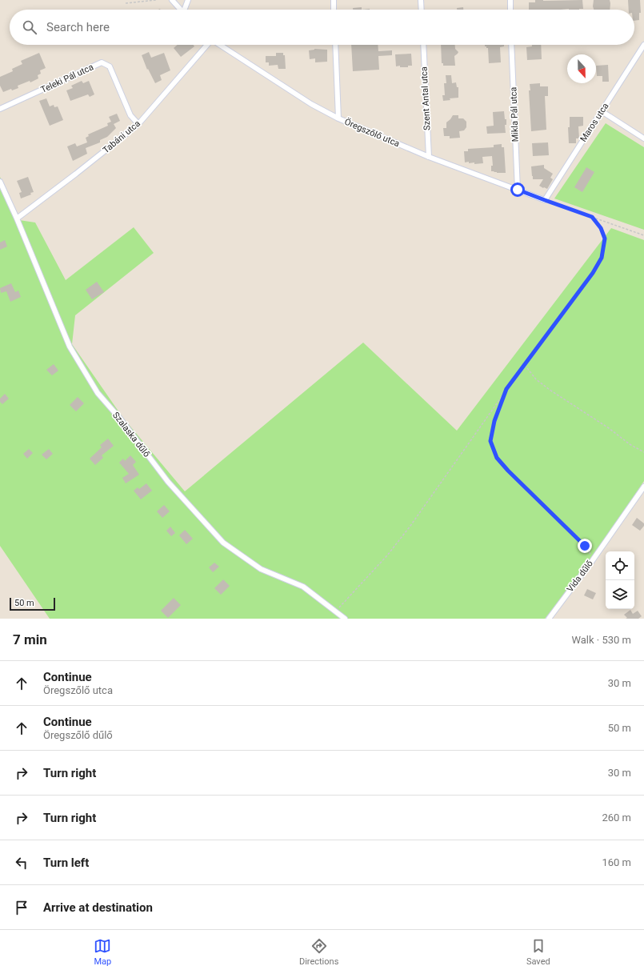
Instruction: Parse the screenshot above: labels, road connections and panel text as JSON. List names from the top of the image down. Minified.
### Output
{"streets":{"street":["Teleki Pál utca","Szent Antal utca","Mikla Pál utca","Maros utca","Öregszőlő utca","Tabáni utca","Szalaska dűlő","Vida dűlő"]},"crossings":[["Teleki Pál utca","Tabáni utca"],["Szent Antal utca","Öregszőlő utca"],["Mikla Pál utca","Öregszőlő utca"],["Maros utca","Öregszőlő utca"],["Tabáni utca","Szalaska dűlő"]],"scale_bar":"50 m","north":"bottom","page":{"search":"Search here","scale":"50 m","heading":["7 min","Walk · 530 m"],"list":[["Continue","Öregszőlő utca","30 m"],["Continue","Öregszőlő dűlő","50 m"],["Turn right","30 m"],["Turn right","260 m"],["Turn left","160 m"],"Arrive at destination"],"nav":["Map","Directions","Saved"]}}
